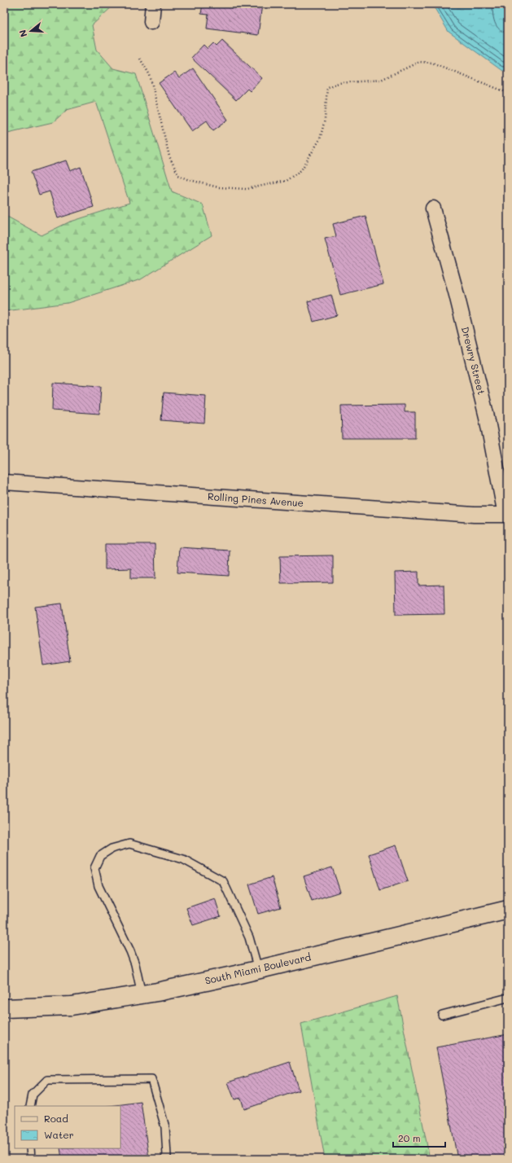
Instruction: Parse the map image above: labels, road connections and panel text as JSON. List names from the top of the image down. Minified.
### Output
{"streets":{"main road":["South Miami Boulevard"],"street":["Drewry Street","Rolling Pines Avenue"]},"crossings":[["Drewry Street","Rolling Pines Avenue"]],"legend":["Road","Water"],"scale_bar":"20 m","north":"left"}
